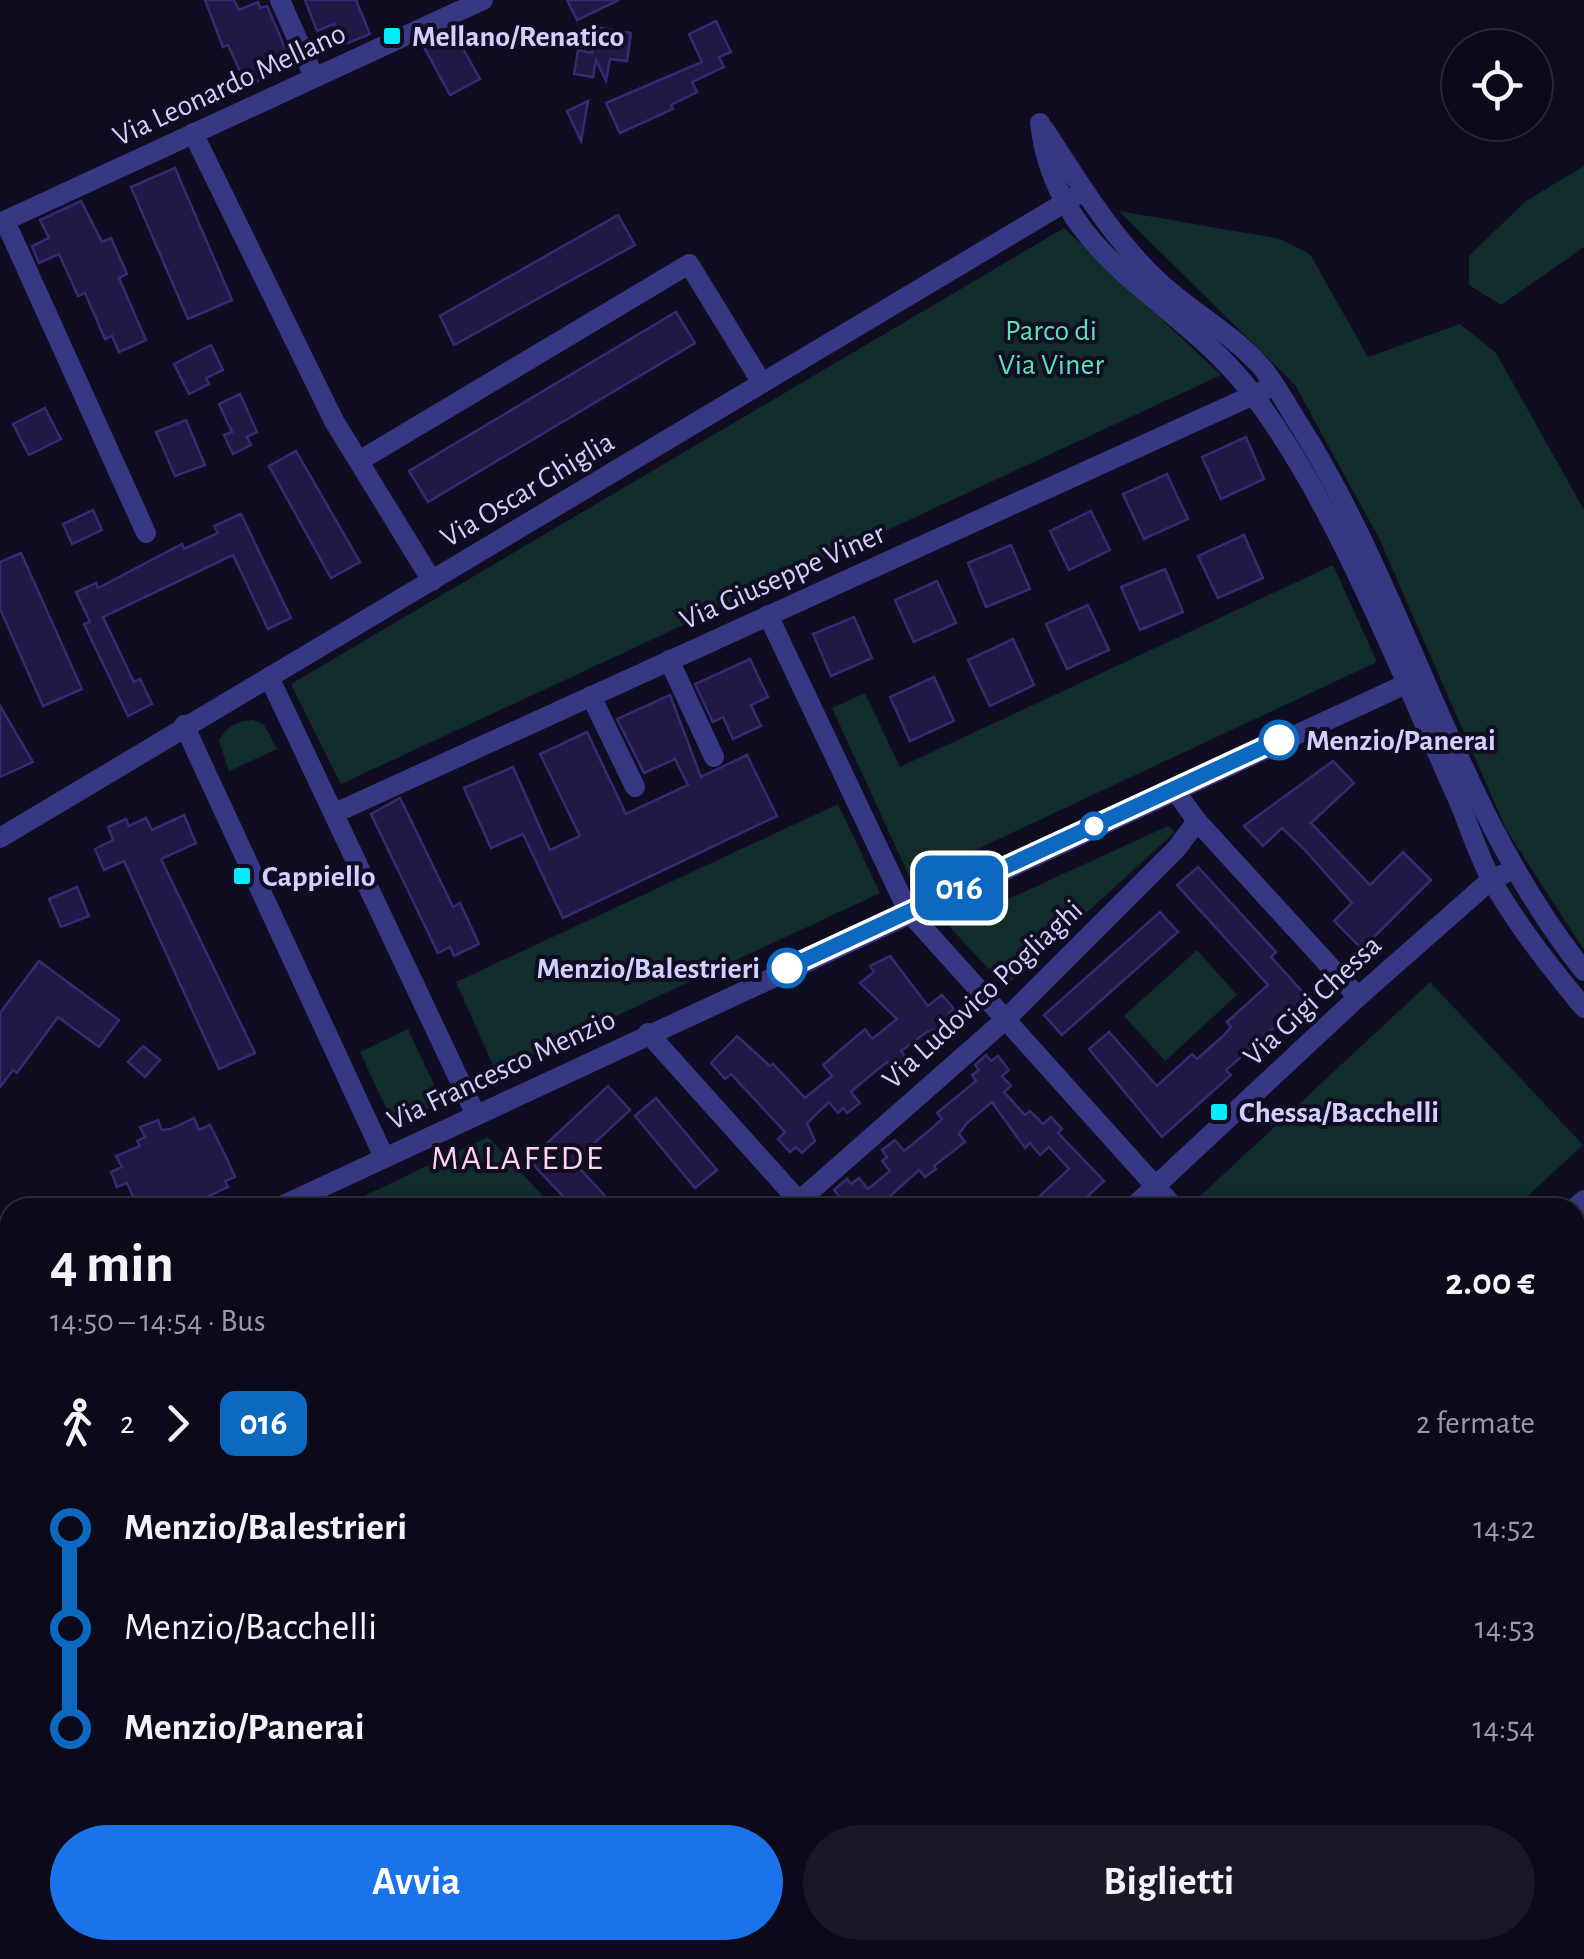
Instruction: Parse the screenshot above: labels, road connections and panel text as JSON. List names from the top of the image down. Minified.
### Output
{"streets":{"street":["Via Leonardo Mellano","Via Oscar Ghiglia","Via Giuseppe Viner","Via Ludovico Pogliaghi","Via Gigi Chessa","Via Francesco Menzio"]},"districts":["MALAFEDE"],"parks":["Parco di Via Viner"],"places":{"transit":["Mellano/Renatico","Cappiello","Chessa/Bacchelli"],"other":["Menzio/Panerai","Menzio/Balestrieri"]},"lines":["bus line 016"],"page":{"on_map":"016","heading":["4 min","14:50 – 14:54 · Bus","2.00 €"],"legs":["2","016","2 fermate"],"list":[{"name":"Menzio/Balestrieri","value":"14:52"},{"name":"Menzio/Bacchelli","value":"14:53"},{"name":"Menzio/Panerai","value":"14:54"}],"buttons":["Avvia","Biglietti"]}}
